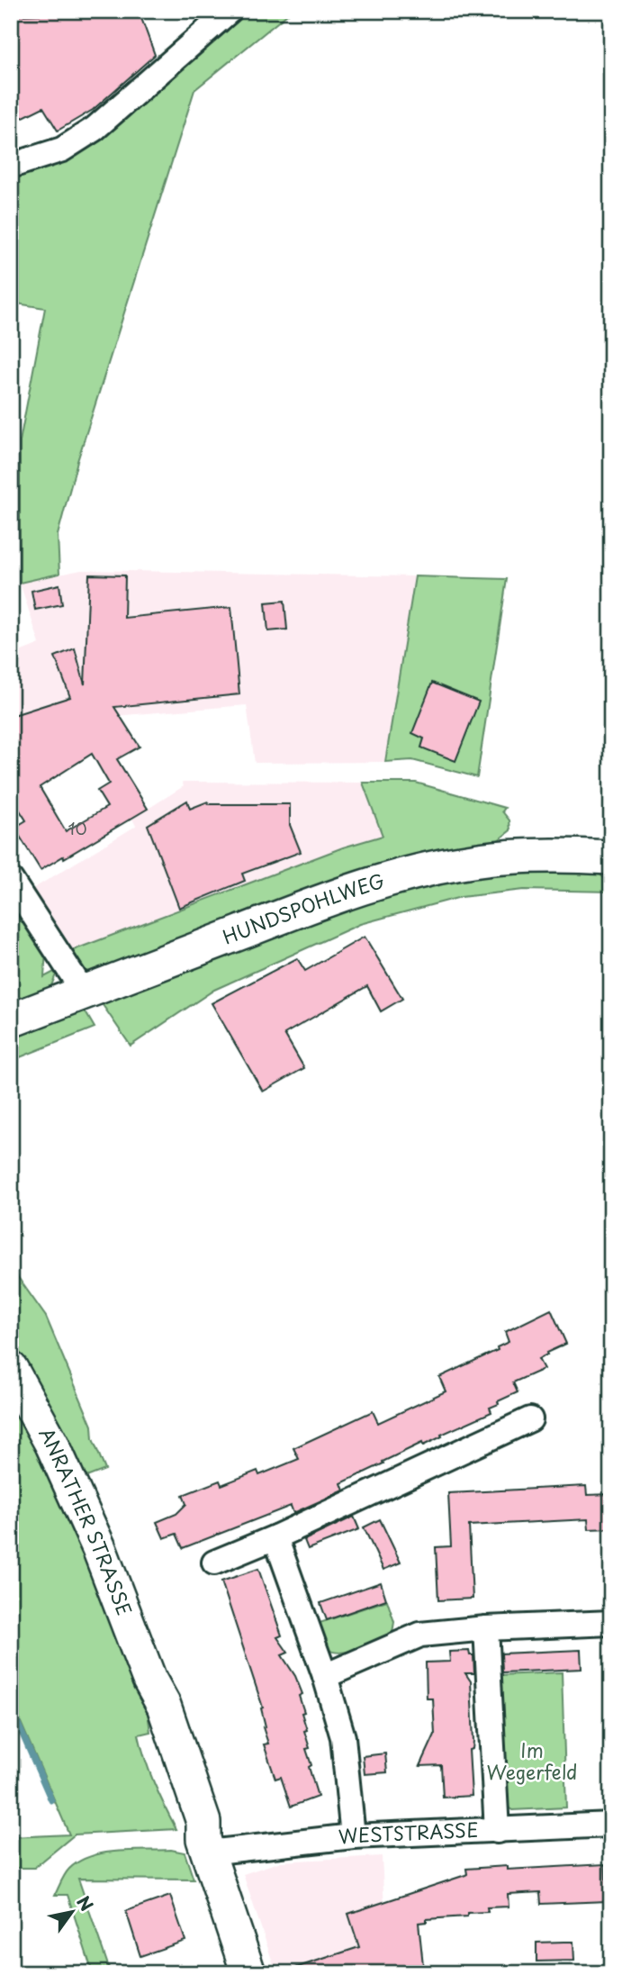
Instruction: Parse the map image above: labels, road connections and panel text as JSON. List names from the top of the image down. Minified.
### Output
{"streets":{"street":["HUNDSPOHLWEG","ANRATHER STRASSE","WESTSTRASSE"]},"crossings":[["ANRATHER STRASSE","WESTSTRASSE"]],"parks":["Im Wegerfeld"],"house_numbers":["10"],"north":"top right"}
